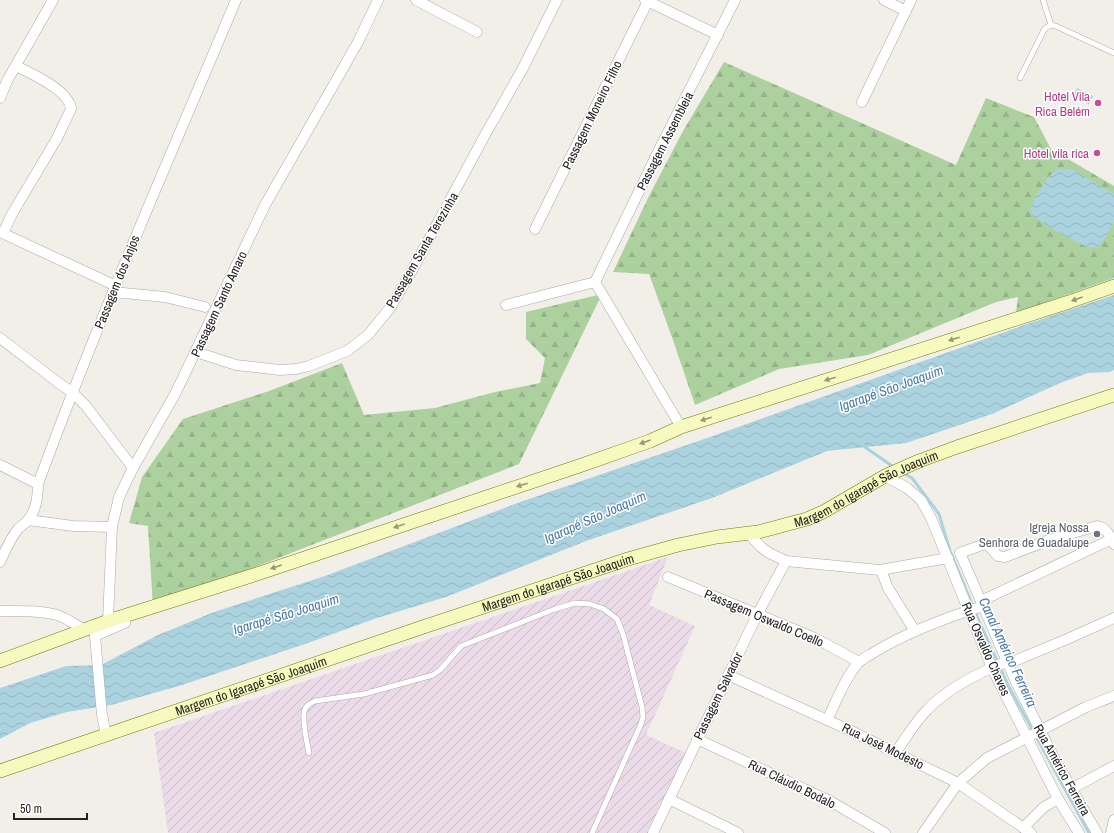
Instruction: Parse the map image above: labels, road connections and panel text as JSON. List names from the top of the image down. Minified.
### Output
{"streets":{"street":["Passagem Moneiro Filho","Passagem Assembleia","Passagem Santa Terezinha","Passagem dos Anjos","Passagem Santo Amaro","Margem do Igarapé São Joaquim","Passagem Oswaldo Coello","Rua Osvaldo Chaves","Passagem Salvador","Rua José Modesto","Rua Américo Ferreira","Rua Cláudio Bodalo"]},"crossings":[["Passagem Santa Terezinha","Passagem Santo Amaro"],["Margem do Igarapé São Joaquim","Rua Osvaldo Chaves"],["Passagem Oswaldo Coello","Passagem Salvador"],["Rua Osvaldo Chaves","Rua Américo Ferreira"],["Passagem Salvador","Rua José Modesto"],["Passagem Salvador","Rua Cláudio Bodalo"]],"water":["Igarapé São Joaquim","Canal Américo Ferreira"],"places":["Hotel Vila Rica Belém","Hotel vila rica","Igreja Nossa Senhora de Guadalupe"],"scale_bar":"50 m"}
